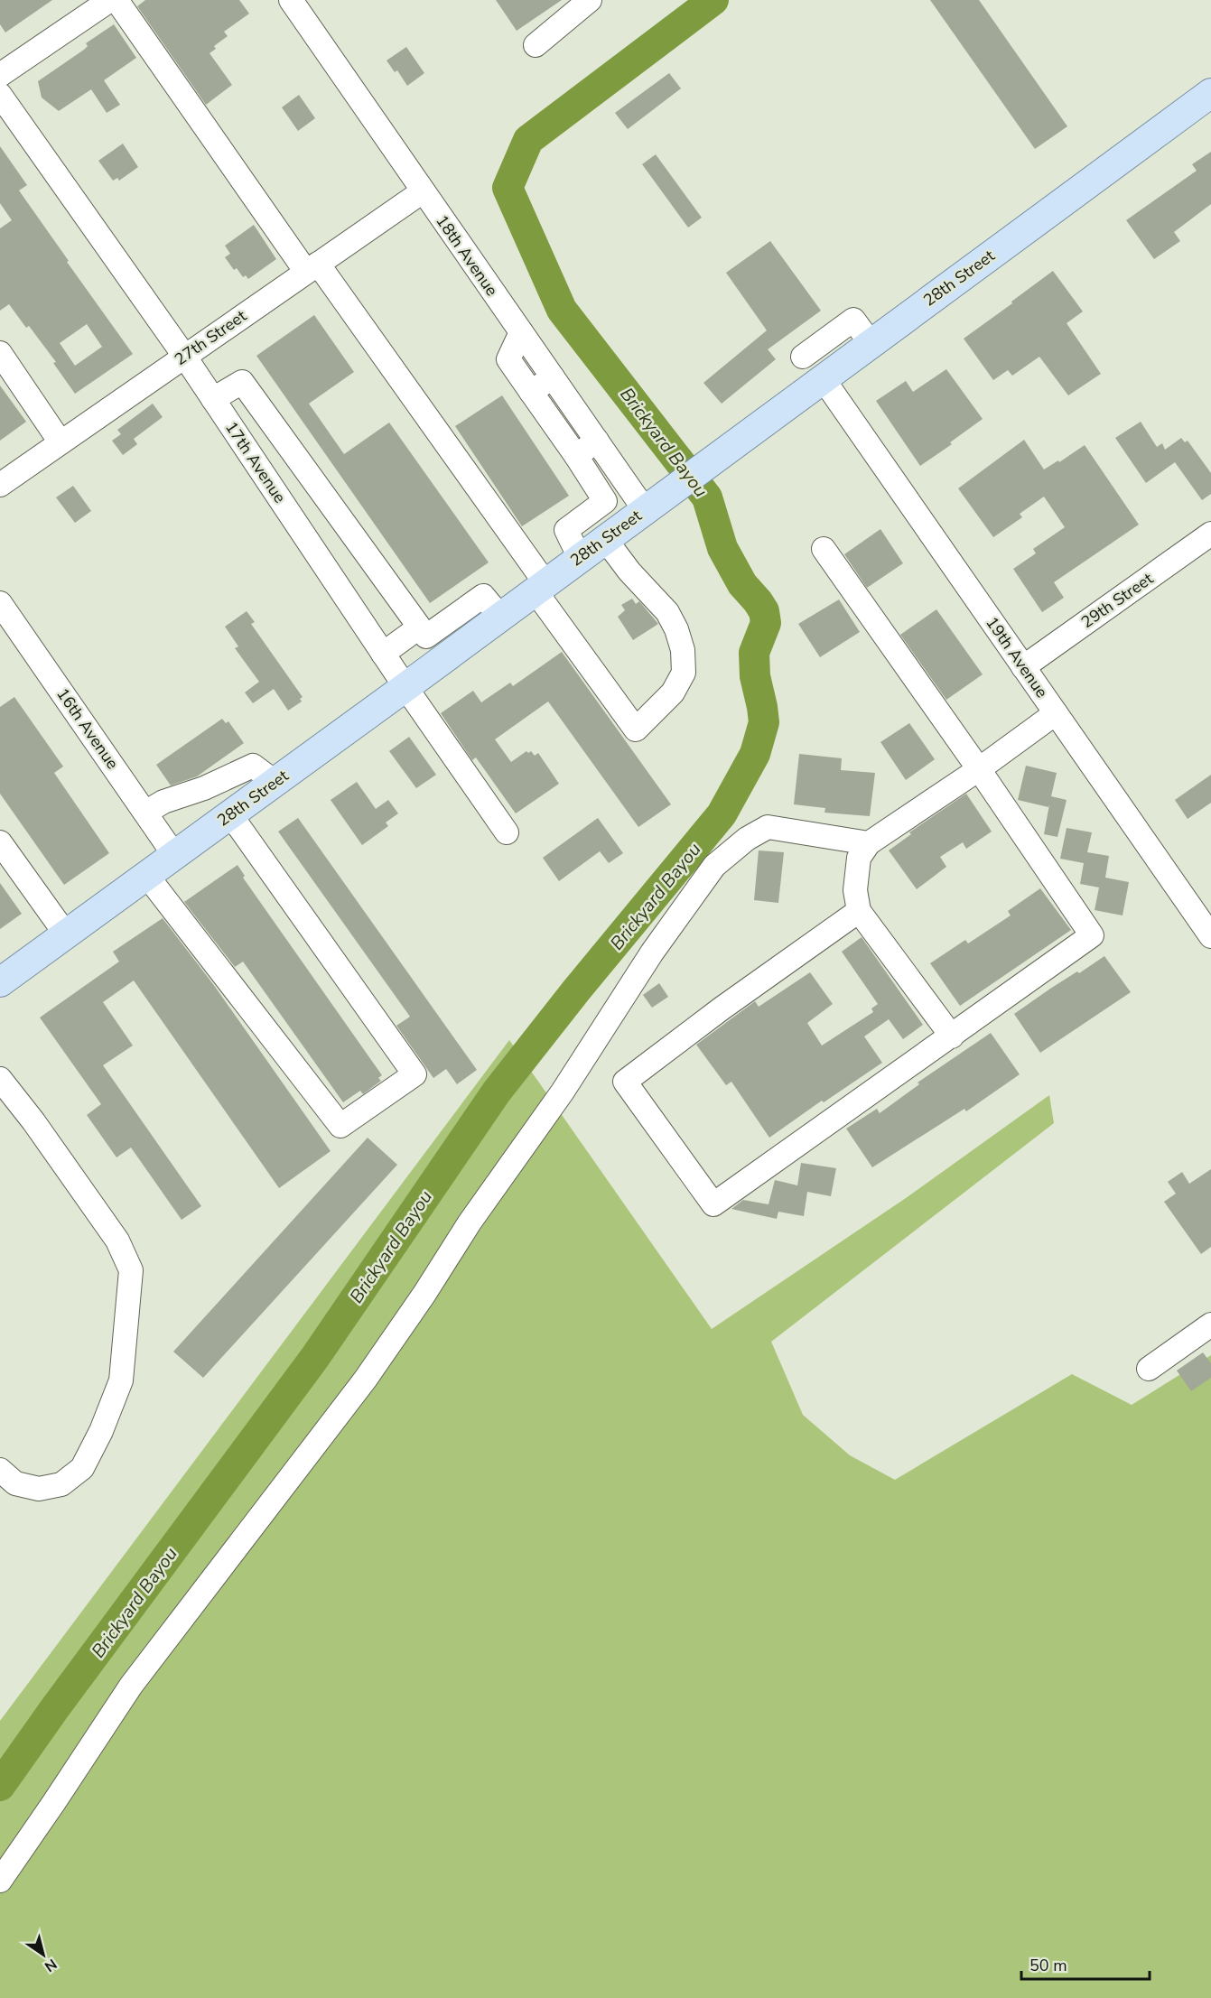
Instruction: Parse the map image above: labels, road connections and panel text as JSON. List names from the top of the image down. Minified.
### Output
{"streets":{"main road":["28th Street"],"street":["18th Avenue","27th Street","17th Avenue","29th Street","19th Avenue","16th Avenue"]},"crossings":[["18th Avenue","28th Street"],["18th Avenue","27th Street"],["28th Street","17th Avenue"],["28th Street","19th Avenue"],["28th Street","16th Avenue"],["27th Street","17th Avenue"],["29th Street","19th Avenue"]],"water":["Brickyard Bayou"],"scale_bar":"50 m","north":"bottom right"}
